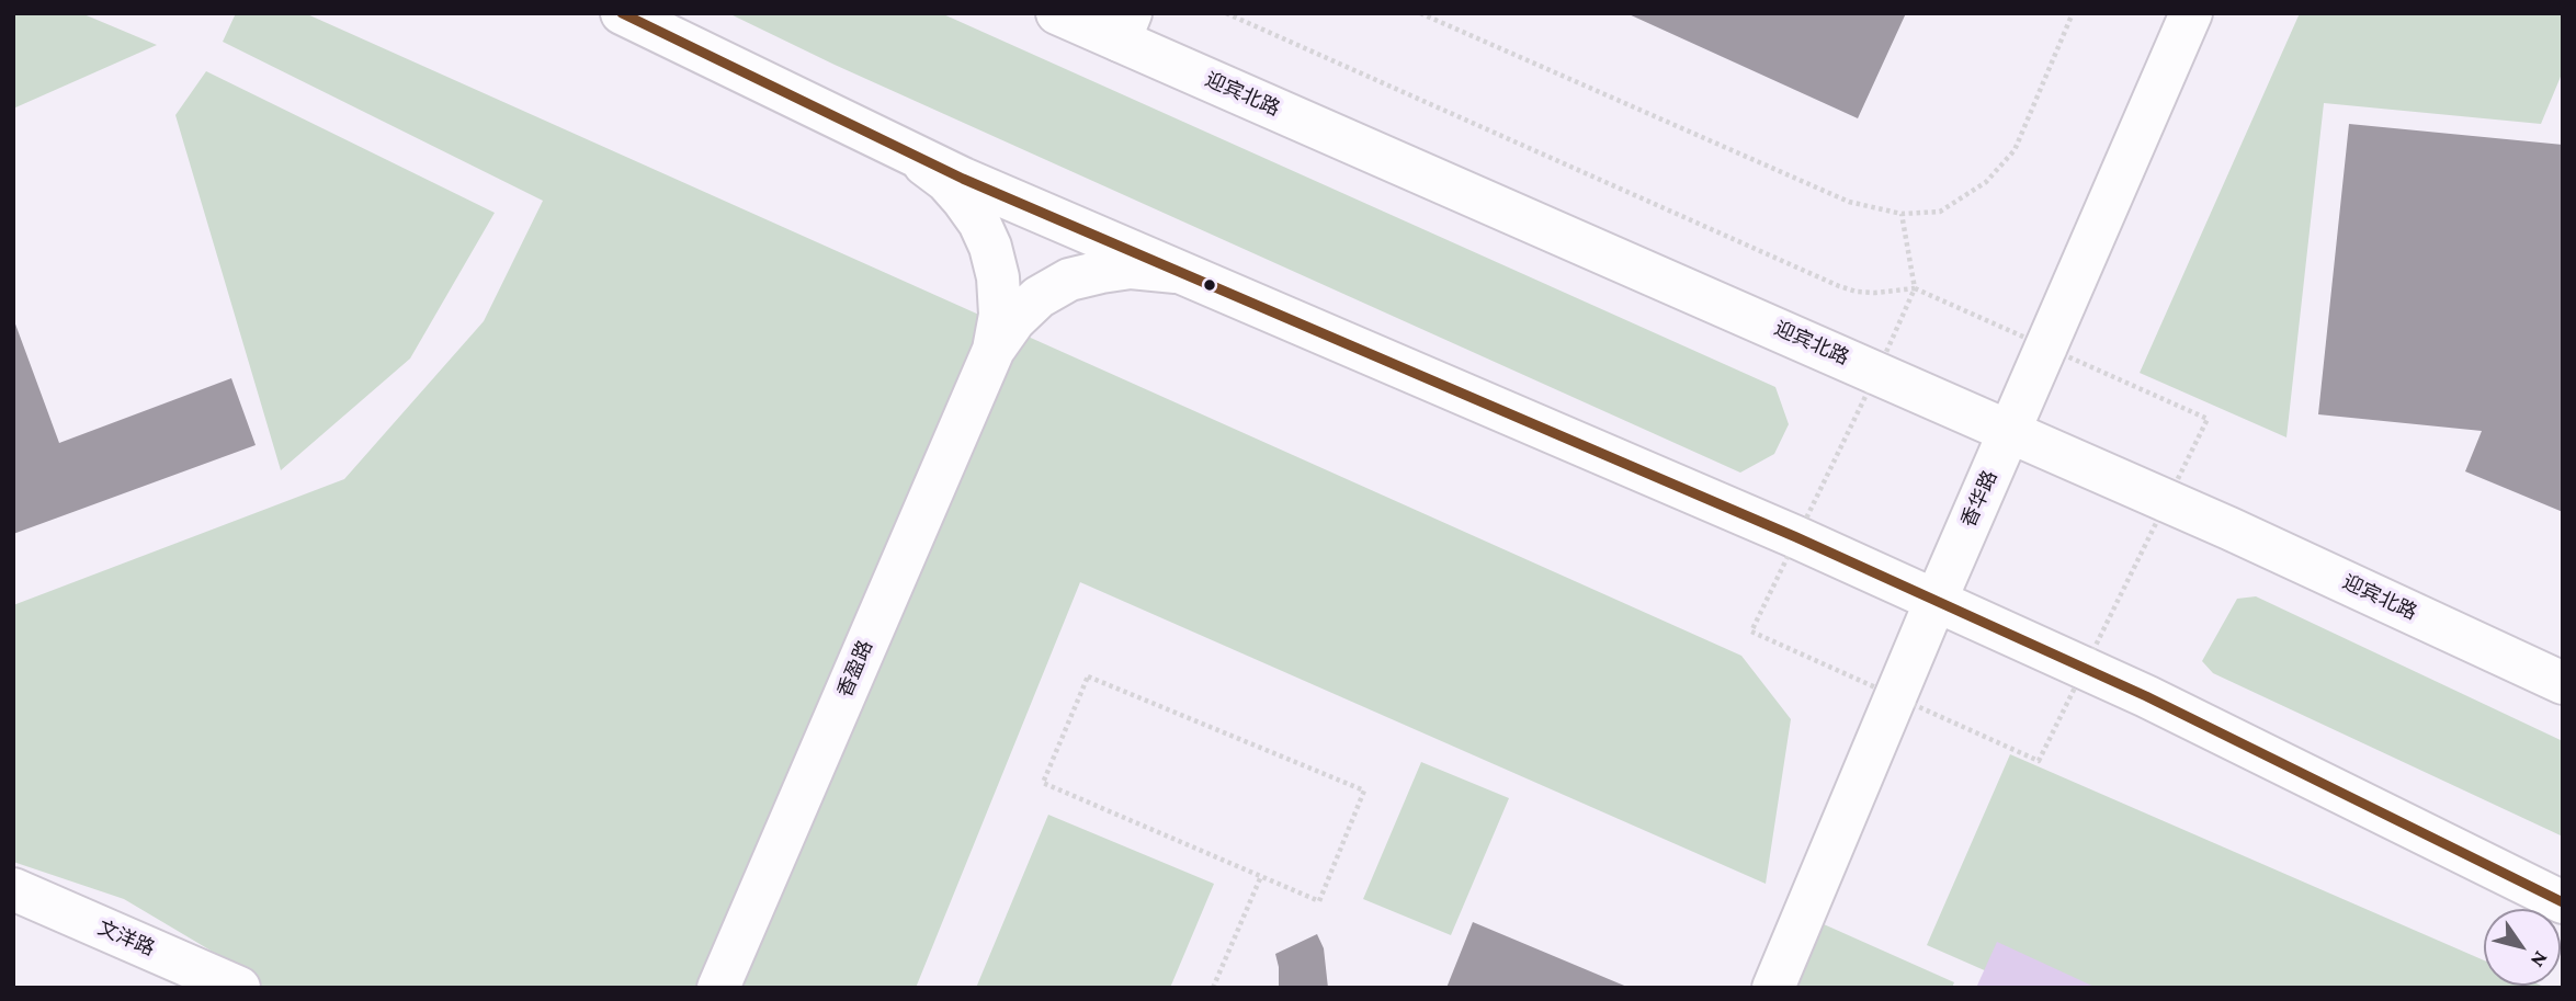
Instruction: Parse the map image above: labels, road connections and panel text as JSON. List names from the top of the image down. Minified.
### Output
{"streets":{"main road":["迎宾北路","香华路","香盈路","文洋路"]},"crossings":[["迎宾北路","香华路"]],"north":"bottom right"}
